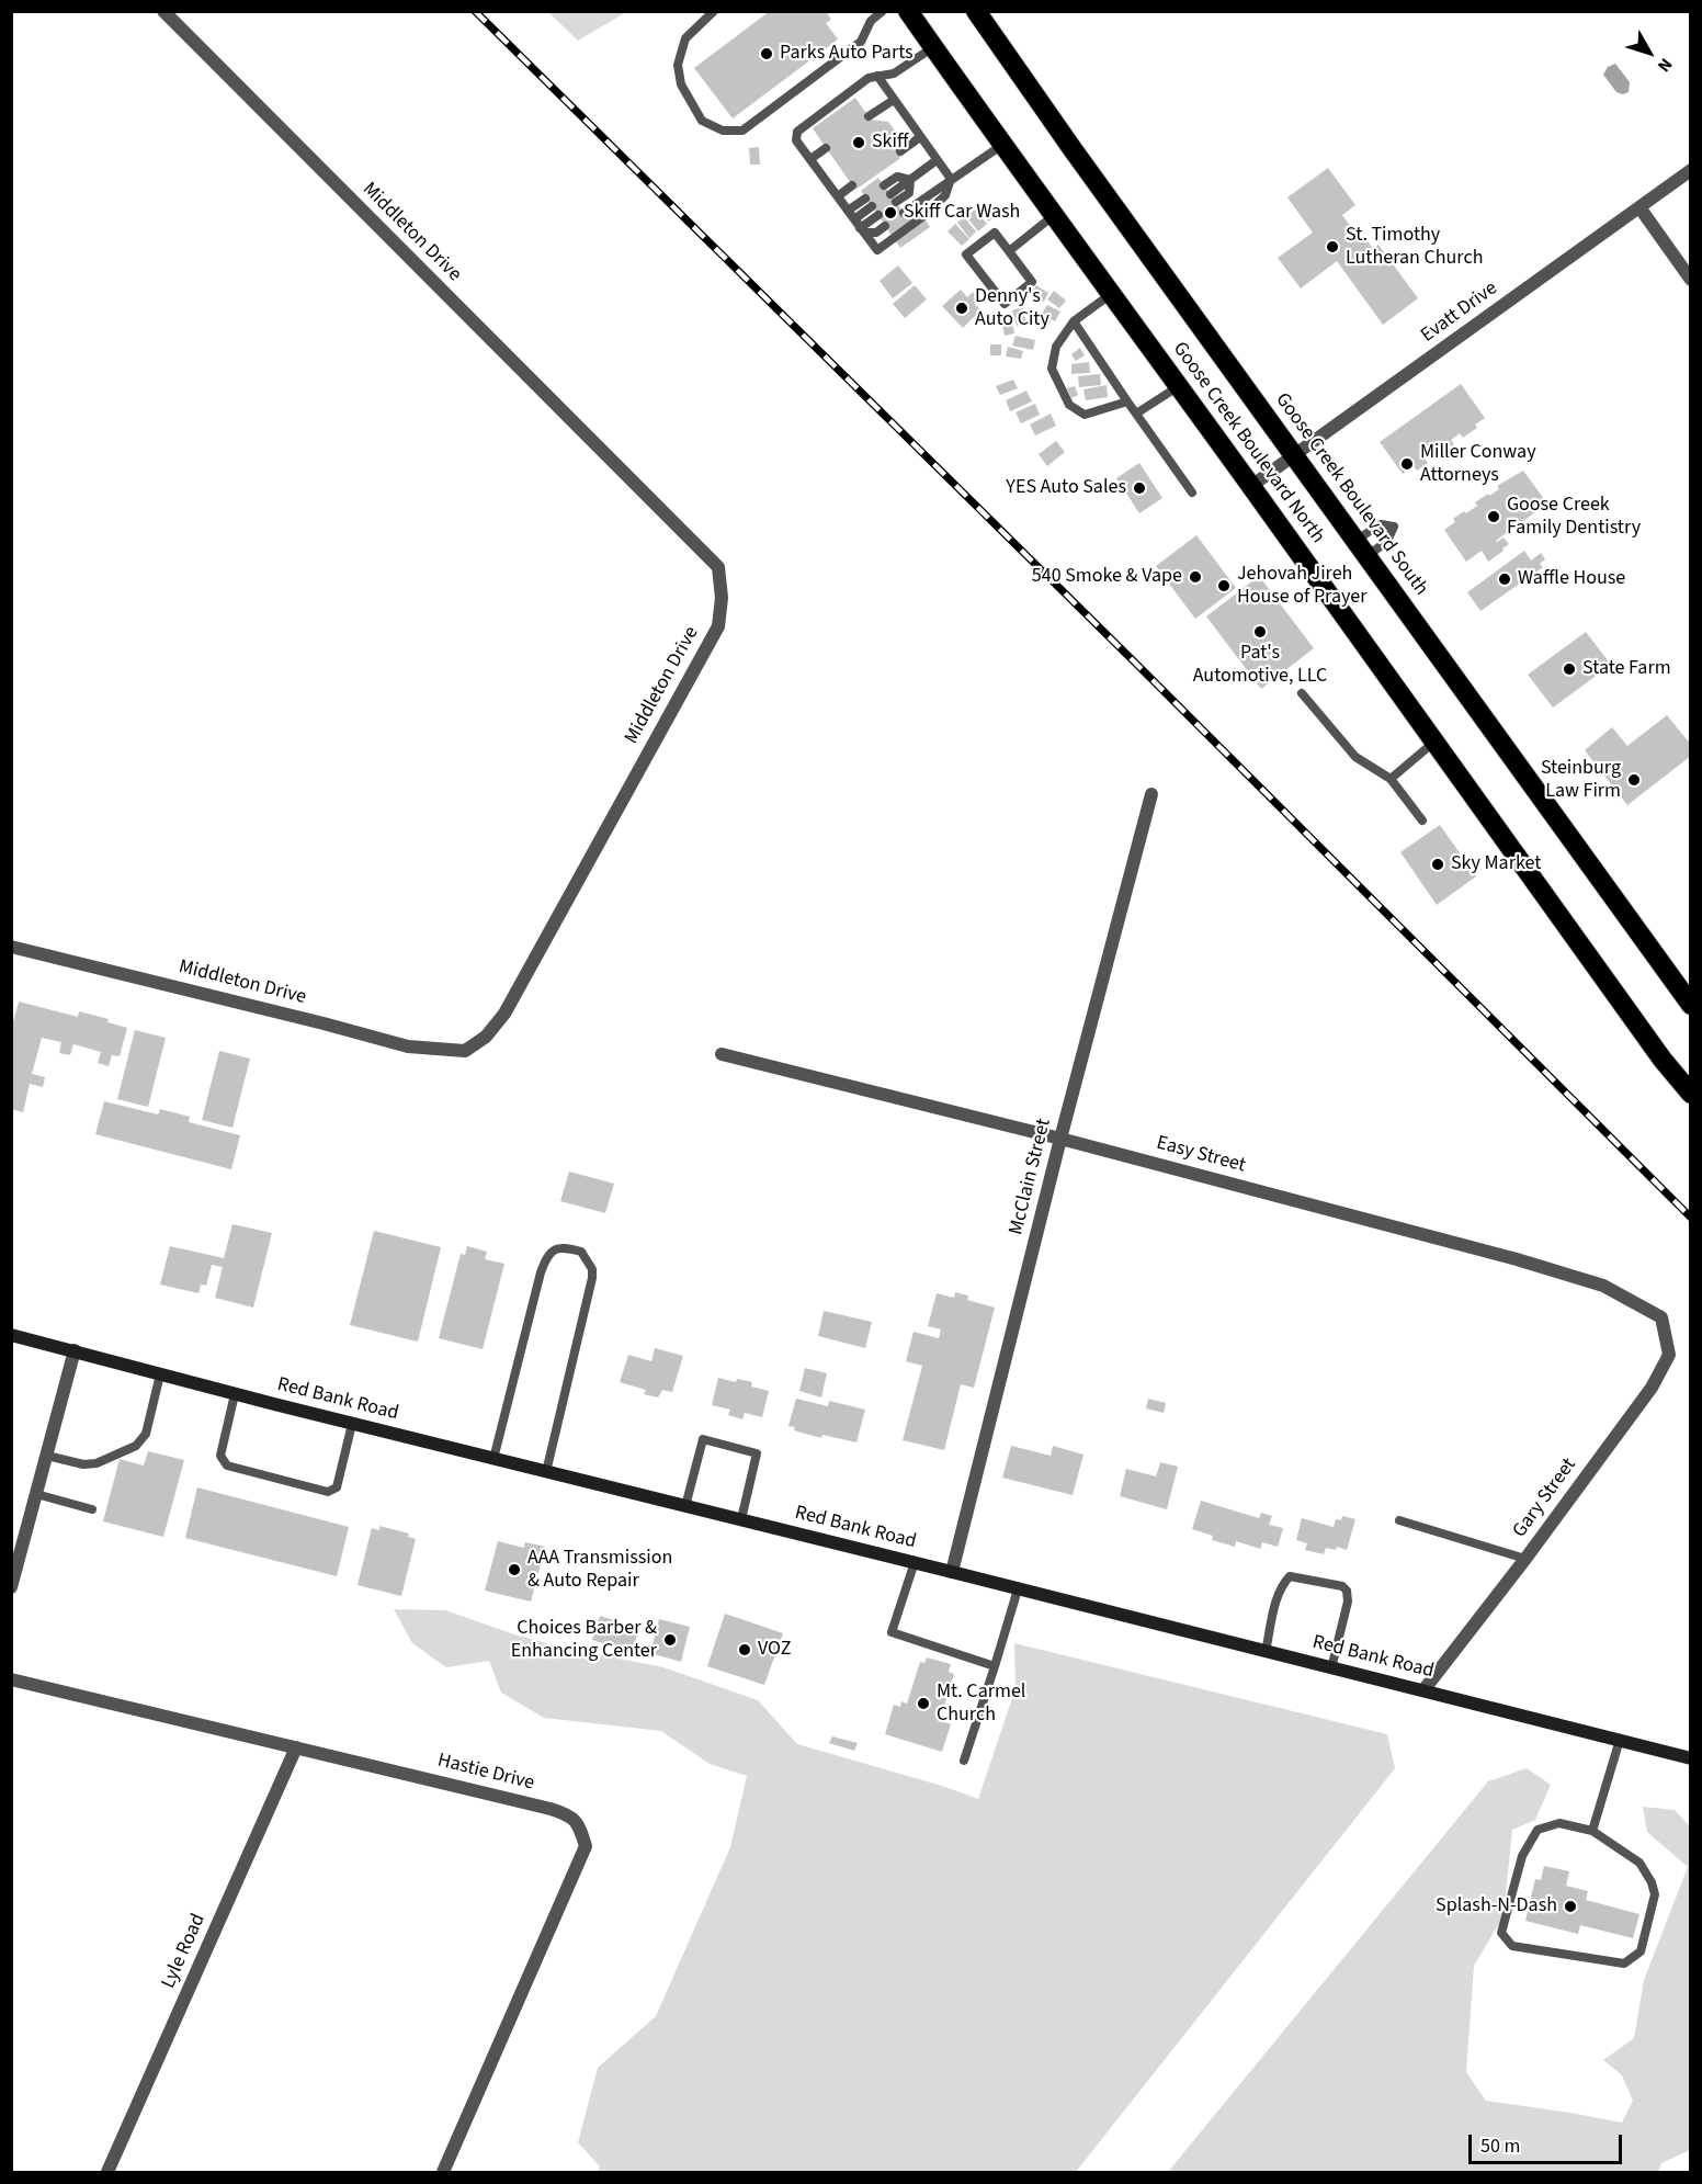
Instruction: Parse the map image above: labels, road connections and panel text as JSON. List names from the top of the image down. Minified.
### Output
{"streets":{"highway":["Goose Creek Boulevard North","Goose Creek Boulevard South"],"main road":["Red Bank Road"],"street":["Middleton Drive","Evatt Drive","Easy Street","McClain Street","Gary Street","Hastie Drive","Lyle Road"]},"crossings":[["Evatt Drive","Goose Creek Boulevard North"],["Evatt Drive","Goose Creek Boulevard South"],["Easy Street","McClain Street"],["Easy Street","Gary Street"],["McClain Street","Red Bank Road"],["Red Bank Road","Gary Street"],["Hastie Drive","Lyle Road"]],"places":["Parks Auto Parts","Skiff","Skiff Car Wash","St. Timothy Lutheran Church","Denny's Auto City","Miller Conway Attorneys","YES Auto Sales","Goose Creek Family Dentistry","540 Smoke & Vape","Waffle House","Jehovah Jireh House of Prayer","Pat's Automotive, LLC","State Farm","Steinburg Law Firm","Sky Market","AAA Transmission & Auto Repair","Choices Barber & Enhancing Center","VOZ","Mt. Carmel Church","Splash-N-Dash"],"scale_bar":"50 m","north":"bottom right"}
